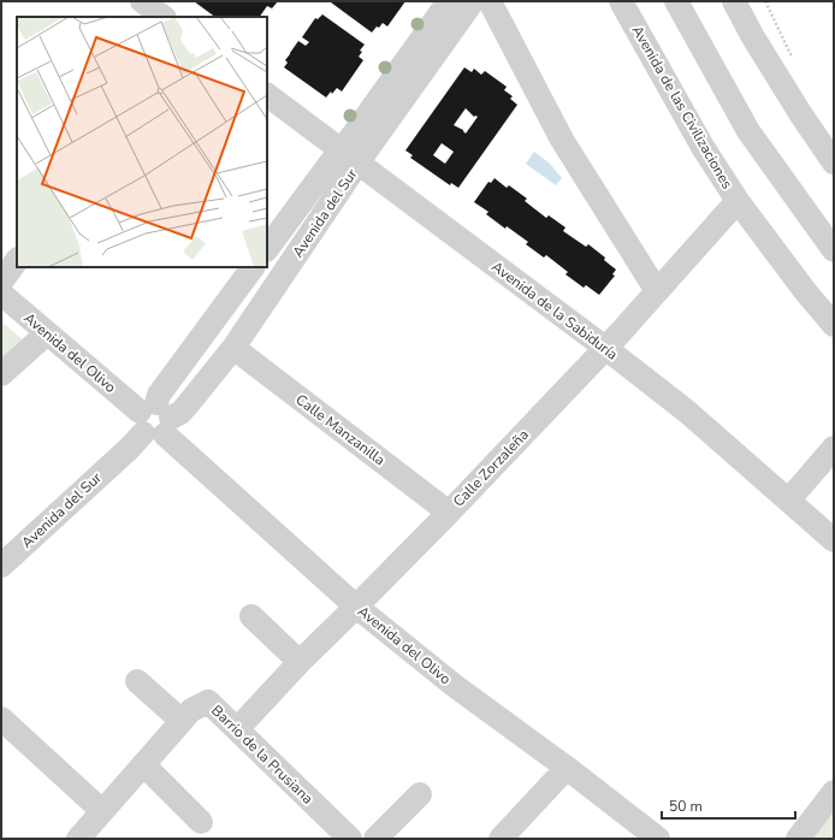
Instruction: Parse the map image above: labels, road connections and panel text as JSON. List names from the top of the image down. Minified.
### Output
{"streets":{"street":["Avenida de las Civilizaciones","Avenida del Sur","Avenida de la Sabiduría","Avenida del Olivo","Calle Manzanilla","Calle Zorzaleña","Barrio de la Prusiana"]},"crossings":[["Avenida de las Civilizaciones","Calle Zorzaleña"],["Avenida del Sur","Avenida de la Sabiduría"],["Avenida del Sur","Avenida del Olivo"],["Avenida del Sur","Calle Manzanilla"],["Avenida de la Sabiduría","Calle Zorzaleña"],["Avenida del Olivo","Calle Zorzaleña"],["Calle Manzanilla","Calle Zorzaleña"],["Calle Zorzaleña","Barrio de la Prusiana"]],"scale_bar":"50 m"}
